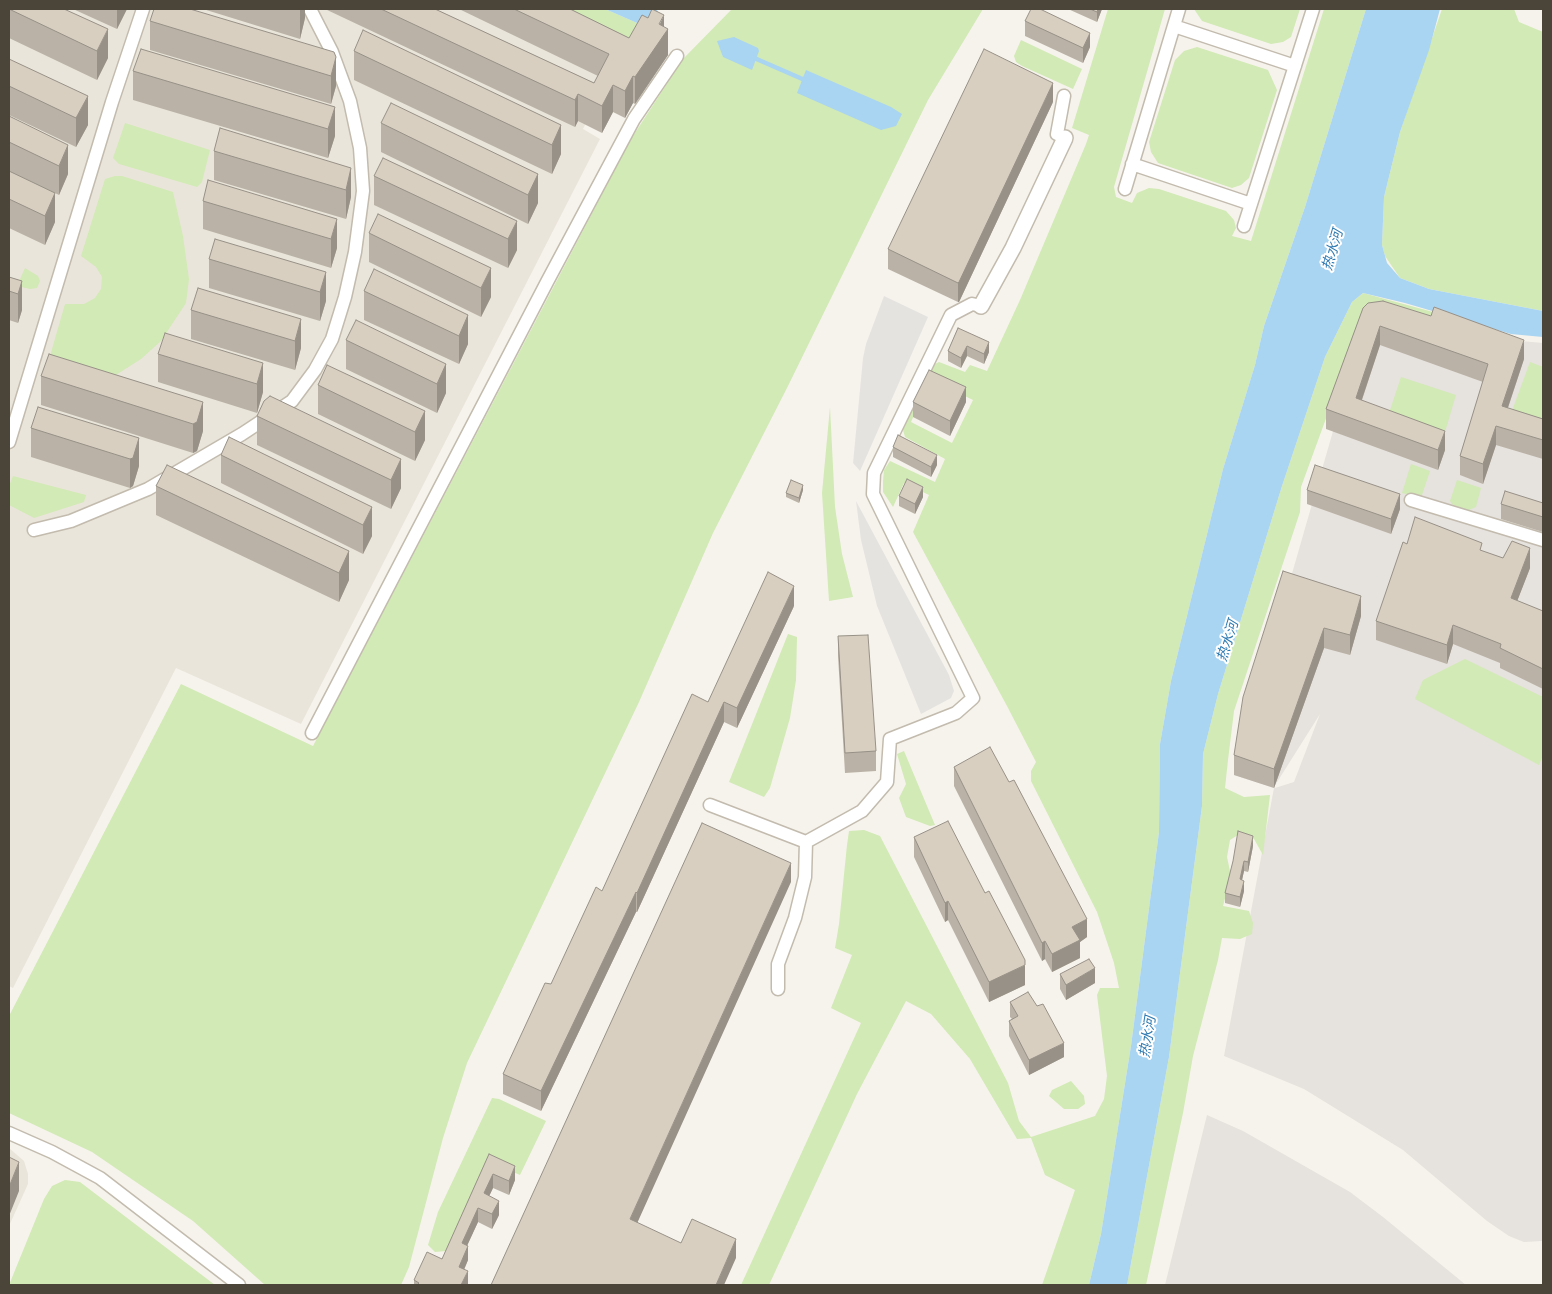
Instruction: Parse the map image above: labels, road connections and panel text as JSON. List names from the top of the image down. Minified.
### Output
{"water":["热水河"]}
